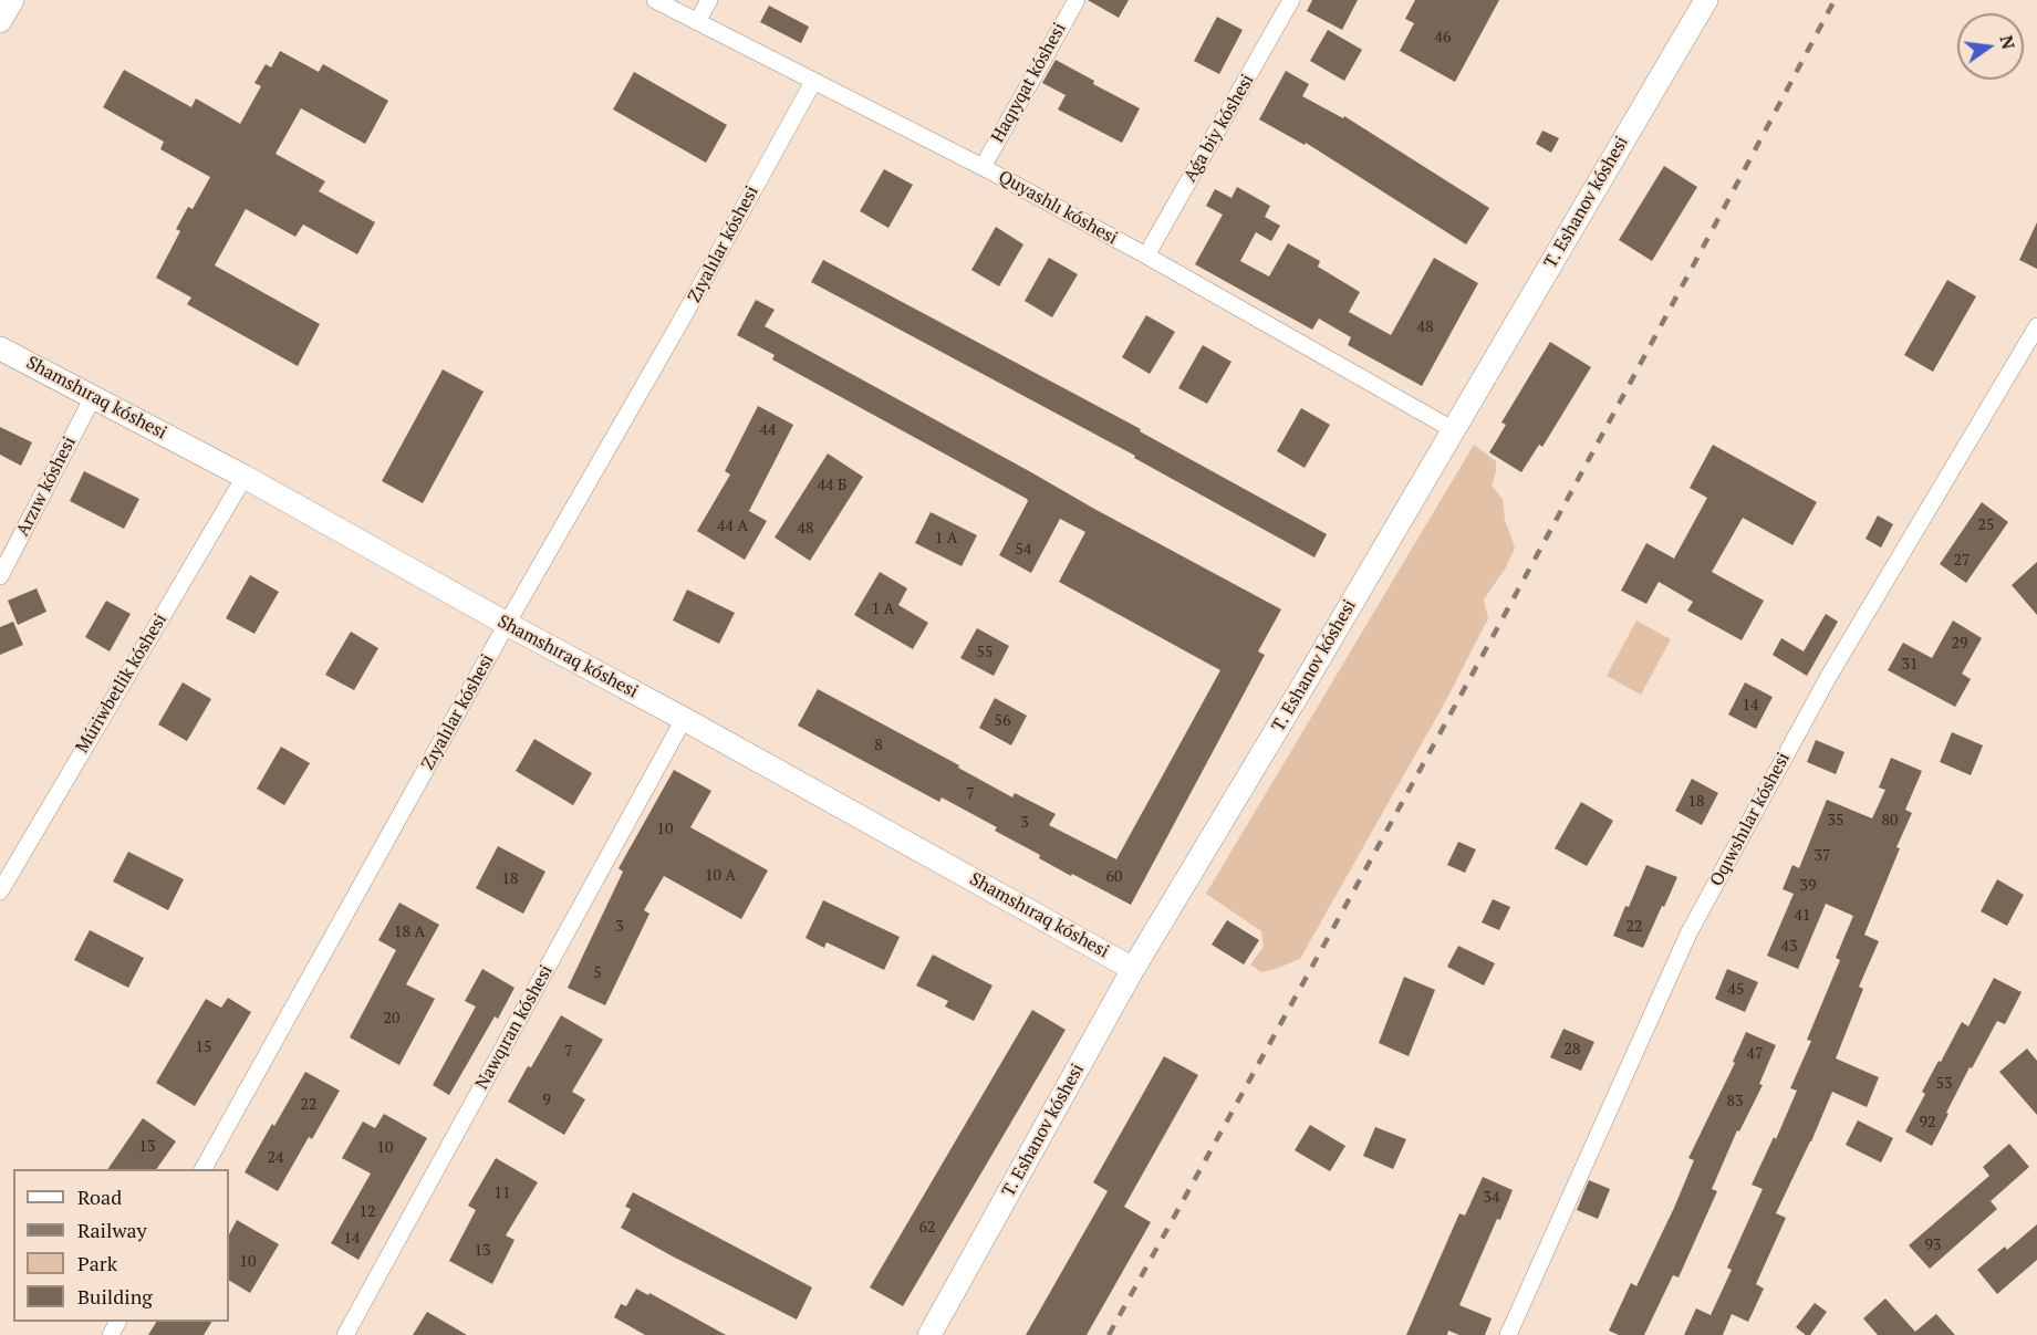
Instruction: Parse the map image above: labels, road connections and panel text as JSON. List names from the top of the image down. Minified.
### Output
{"streets":{"main road":["T. Eshanov kóshesi","Shamshıraq kóshesi"],"street":["Haqıyqat kóshesi","Aǵa biy kóshesi","Quyashlı kóshesi","Zıyalılar kóshesi","Arzıw kóshesi","Múriwbetlik kóshesi","Oqıwshılar kóshesi","Nawqıran kóshesi"]},"crossings":[["Haqıyqat kóshesi","Quyashlı kóshesi"],["Aǵa biy kóshesi","Quyashlı kóshesi"],["T. Eshanov kóshesi","Quyashlı kóshesi"],["T. Eshanov kóshesi","Shamshıraq kóshesi"],["Quyashlı kóshesi","Zıyalılar kóshesi"],["Zıyalılar kóshesi","Shamshıraq kóshesi"],["Shamshıraq kóshesi","Arzıw kóshesi"],["Shamshıraq kóshesi","Múriwbetlik kóshesi"],["Shamshıraq kóshesi","Nawqıran kóshesi"]],"house_numbers":["46","48","44","44 Б","25","44 А","48","1 А","54","27","1 А","29","55","31","14","56","8","7","18","35","80","3","10","37","10 А","60","18","39","41","3","22","18 А","43","5","45","20","15","28","7","47","53","9","83","22","92","13","10","24","11","34","12","62","14","93","13","10"],"legend":["Road","Railway","Park","Building"],"north":"right"}
